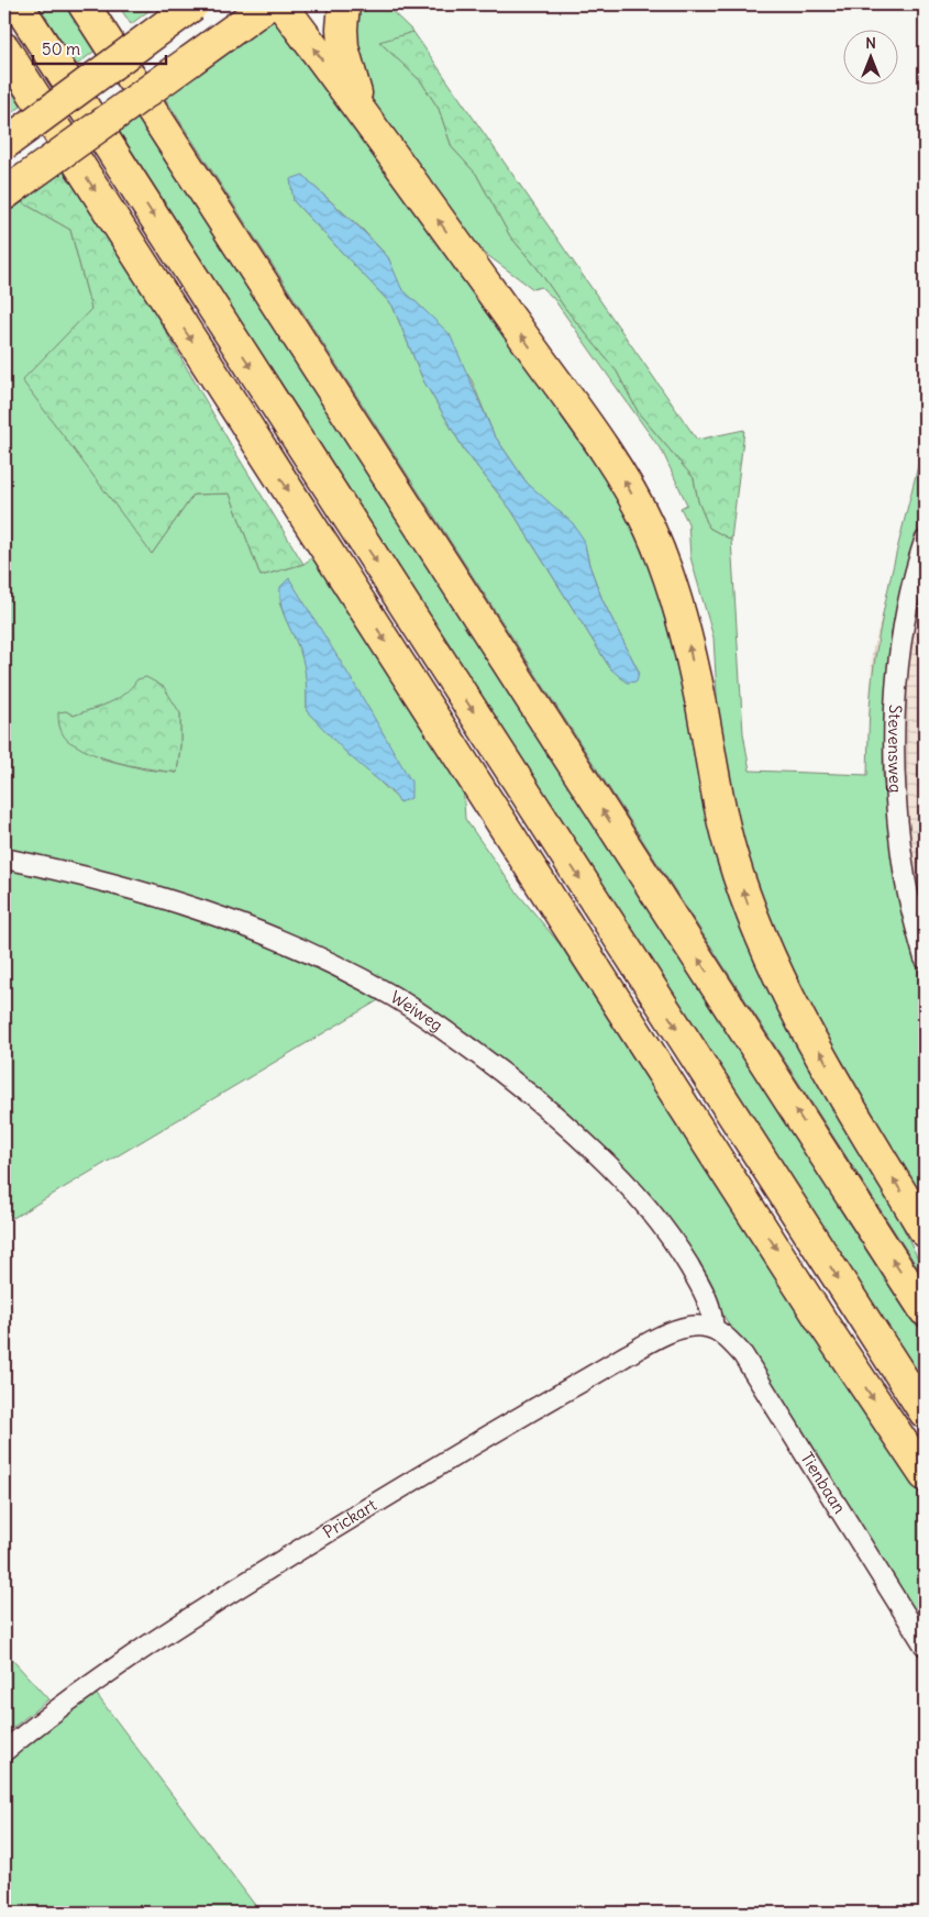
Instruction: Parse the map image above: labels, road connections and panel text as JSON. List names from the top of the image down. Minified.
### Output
{"streets":{"street":["Stevensweg","Weiweg","Tienbaan","Prickart"]},"crossings":[["Weiweg","Tienbaan"],["Weiweg","Prickart"],["Tienbaan","Prickart"]],"scale_bar":"50 m","north":"top"}
